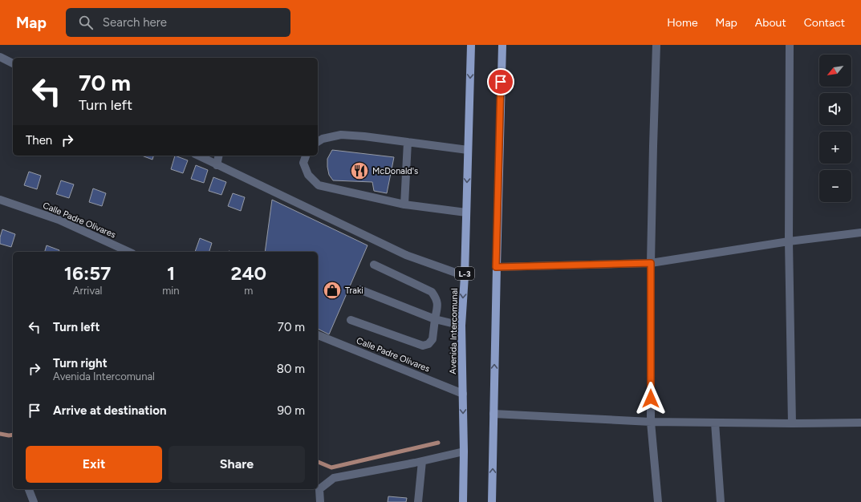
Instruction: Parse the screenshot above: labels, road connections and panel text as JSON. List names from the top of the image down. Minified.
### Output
{"streets":{"main road":["L-3","Avenida Intercomunal"],"street":["Calle Padre Olivares"]},"crossings":[["Calle Padre Olivares","Avenida Intercomunal"]],"places":{"restaurant":["McDonald's"],"shop":["Traki"]},"north":"bottom left","page":{"header":"Map","search":"Search here","nav":["Home","Map","About","Contact"],"map_buttons":["+","−"],"turn":["70 m","Turn left"],"then":"Then","eta":["16:57","Arrival","1","min","240","m"],"list":[{"name":"Turn left","value":"70 m"},{"name":"Turn right","note":"Avenida Intercomunal","value":"80 m"},{"name":"Arrive at destination","value":"90 m"}],"buttons":["Exit","Share"]}}
